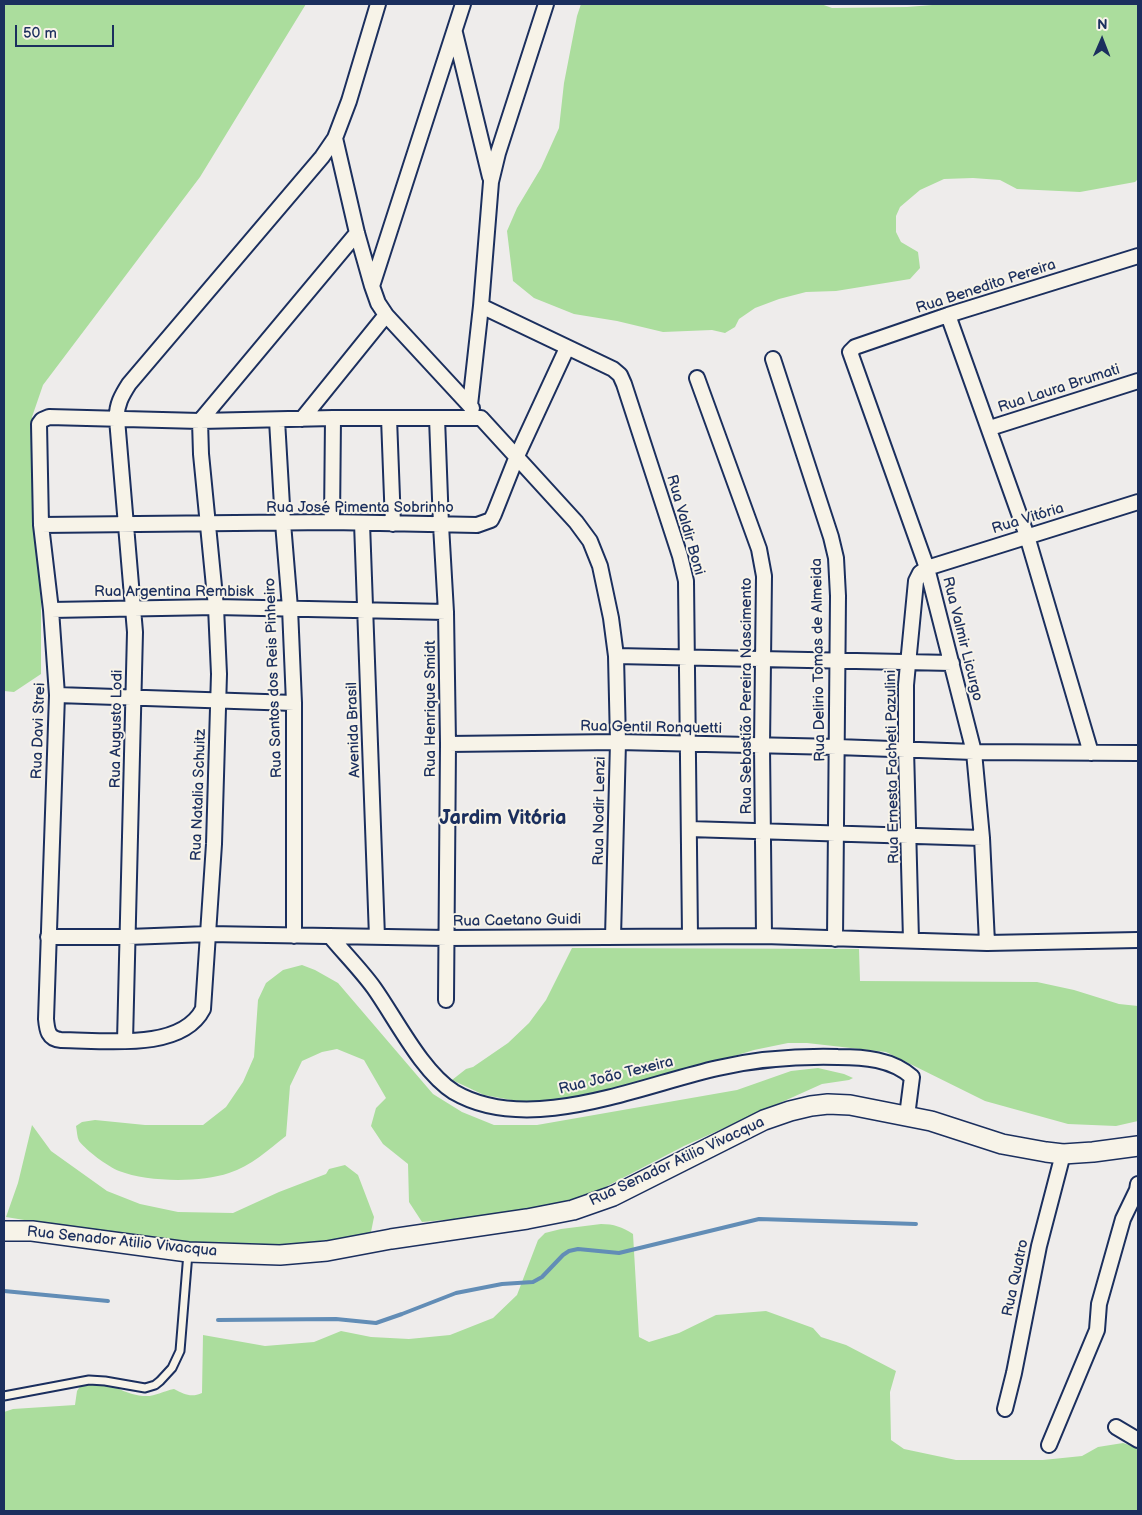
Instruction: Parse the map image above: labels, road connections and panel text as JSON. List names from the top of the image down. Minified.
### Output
{"streets":{"street":["Rua Benedito Pereira","Rua Laura Brumati","Rua José Pimenta Sobrinho","Rua Vitória","Rua Valdir Boni","Rua Argentina Rembisk","Rua Valmir Licurgo","Rua Delirio Tomas de Almeida","Rua Santos dos Reis Pinheiro","Rua Sebastião Pereira Nascimento","Rua Henrique Smidt","Rua Gentil Ronquetti","Rua Augusto Lodi","Avenida Brasil","Rua Davi Strei","Rua Ernesta Facheti Pazulini","Rua Natalia Schuitz","Rua Nodir Lenzi","Rua Caetano Guidi","Rua João Texeira","Rua Senador Atilio Vivacqua","Rua Quatro"]},"crossings":[["Rua Benedito Pereira","Rua Valmir Licurgo"],["Rua José Pimenta Sobrinho","Rua Valdir Boni"],["Rua José Pimenta Sobrinho","Rua Santos dos Reis Pinheiro"],["Rua José Pimenta Sobrinho","Rua Henrique Smidt"],["Rua José Pimenta Sobrinho","Rua Augusto Lodi"],["Rua José Pimenta Sobrinho","Avenida Brasil"],["Rua José Pimenta Sobrinho","Rua Davi Strei"],["Rua José Pimenta Sobrinho","Rua Natalia Schuitz"],["Rua José Pimenta Sobrinho","Rua Nodir Lenzi"],["Rua Vitória","Rua Valmir Licurgo"],["Rua Vitória","Rua Ernesta Facheti Pazulini"],["Rua Valdir Boni","Rua Gentil Ronquetti"],["Rua Valdir Boni","Rua Caetano Guidi"],["Rua Argentina Rembisk","Rua Santos dos Reis Pinheiro"],["Rua Argentina Rembisk","Rua Henrique Smidt"],["Rua Argentina Rembisk","Rua Augusto Lodi"],["Rua Argentina Rembisk","Avenida Brasil"],["Rua Argentina Rembisk","Rua Davi Strei"],["Rua Argentina Rembisk","Rua Natalia Schuitz"],["Rua Valmir Licurgo","Rua Gentil Ronquetti"],["Rua Valmir Licurgo","Rua Ernesta Facheti Pazulini"],["Rua Valmir Licurgo","Rua Caetano Guidi"],["Rua Delirio Tomas de Almeida","Rua Gentil Ronquetti"],["Rua Delirio Tomas de Almeida","Rua Caetano Guidi"],["Rua Santos dos Reis Pinheiro","Rua Caetano Guidi"],["Rua Sebastião Pereira Nascimento","Rua Gentil Ronquetti"],["Rua Sebastião Pereira Nascimento","Rua Caetano Guidi"],["Rua Henrique Smidt","Rua Gentil Ronquetti"],["Rua Henrique Smidt","Rua Caetano Guidi"],["Rua Gentil Ronquetti","Rua Ernesta Facheti Pazulini"],["Rua Gentil Ronquetti","Rua Nodir Lenzi"],["Rua Augusto Lodi","Rua Davi Strei"],["Rua Augusto Lodi","Rua Natalia Schuitz"],["Rua Augusto Lodi","Rua Nodir Lenzi"],["Rua Augusto Lodi","Rua Caetano Guidi"],["Avenida Brasil","Rua Caetano Guidi"],["Rua Davi Strei","Rua Natalia Schuitz"],["Rua Davi Strei","Rua Caetano Guidi"],["Rua Ernesta Facheti Pazulini","Rua Caetano Guidi"],["Rua Natalia Schuitz","Rua Caetano Guidi"],["Rua Nodir Lenzi","Rua Caetano Guidi"],["Rua Caetano Guidi","Rua João Texeira"],["Rua João Texeira","Rua Senador Atilio Vivacqua"],["Rua Senador Atilio Vivacqua","Rua Quatro"]],"districts":["Jardim Vitória"],"scale_bar":"50 m","north":"top"}
